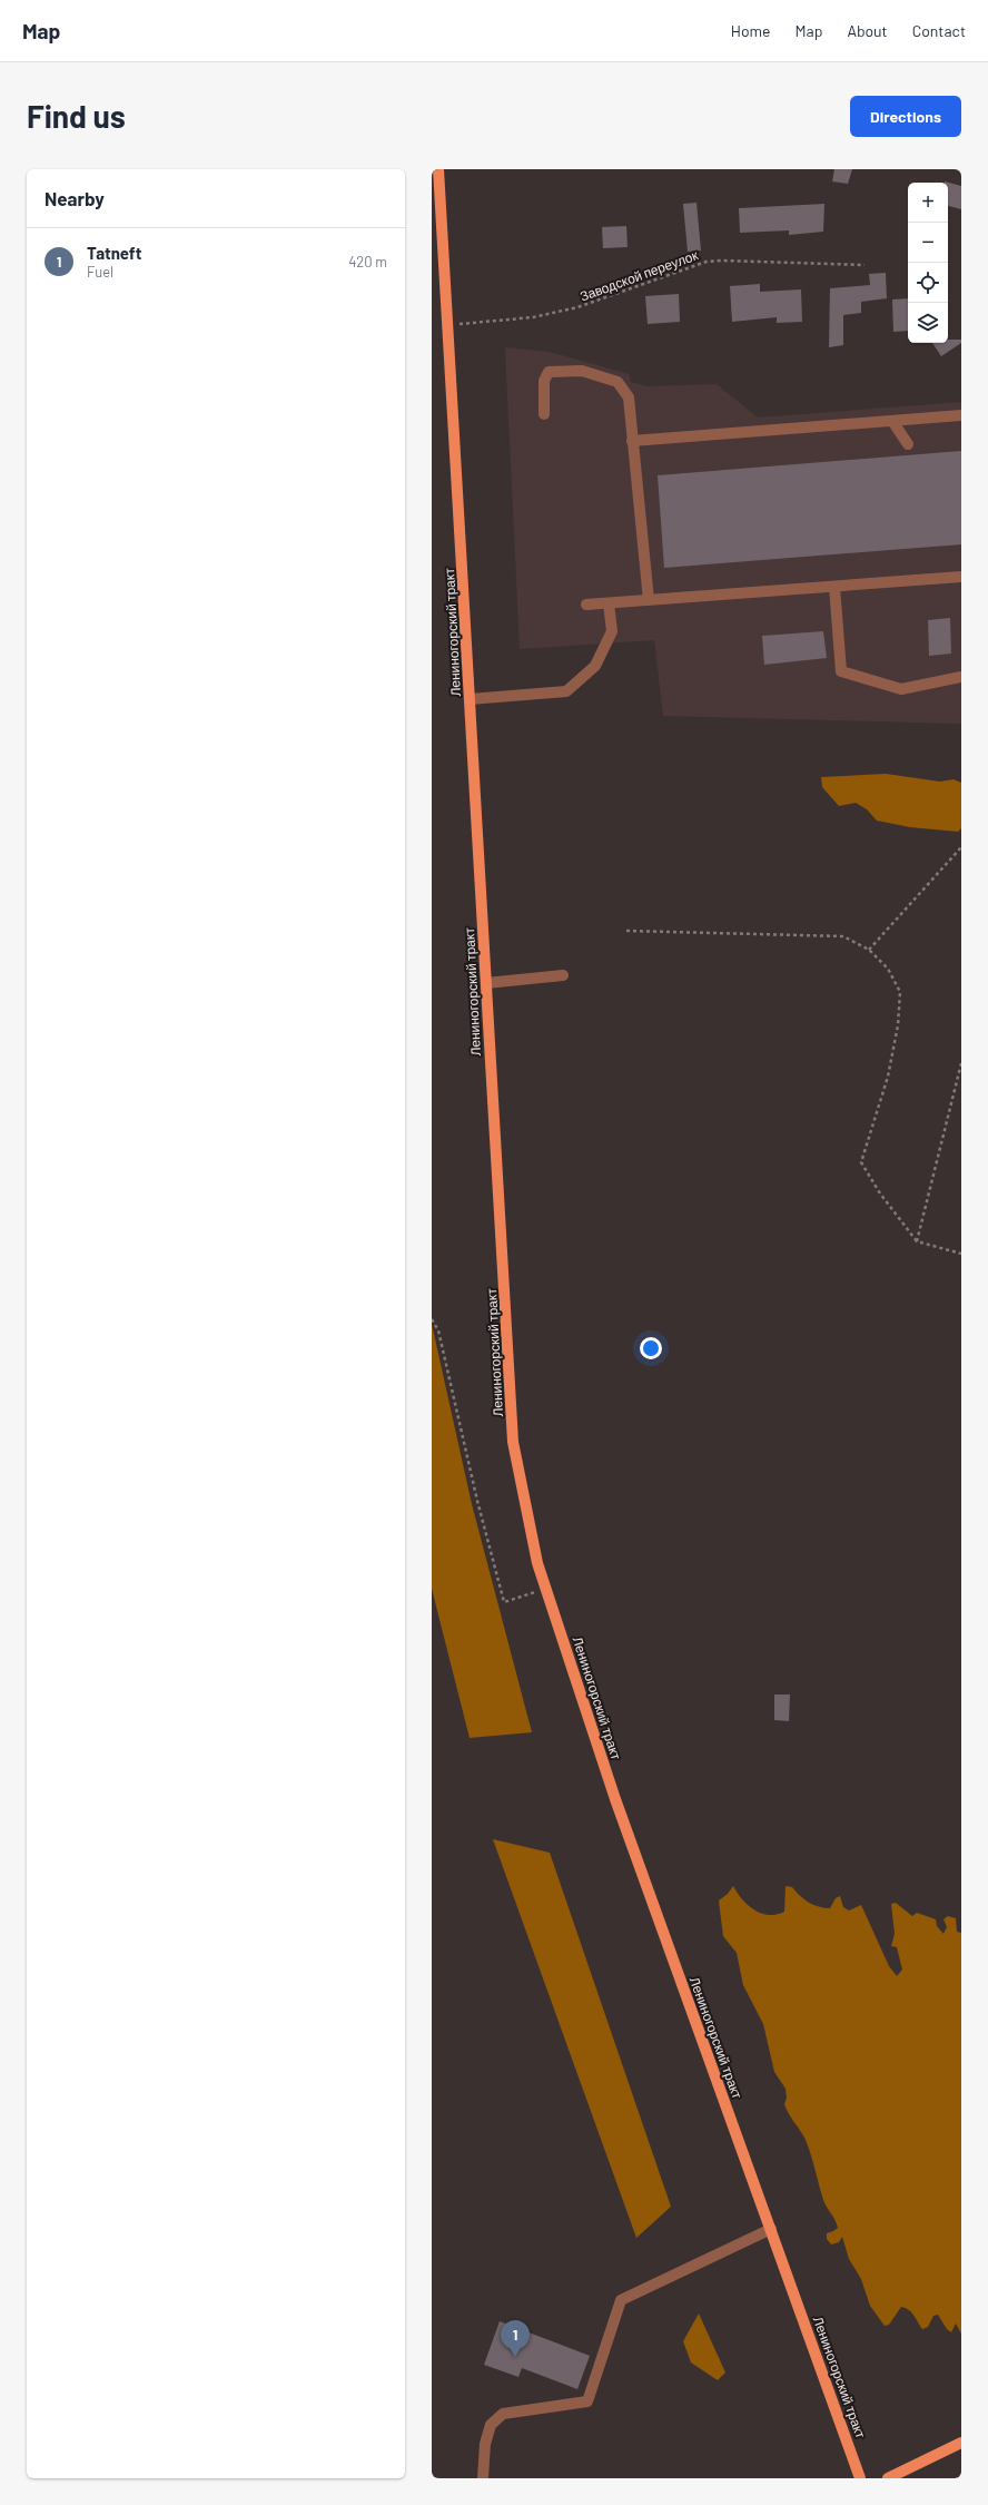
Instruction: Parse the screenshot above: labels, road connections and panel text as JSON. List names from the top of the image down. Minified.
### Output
{"streets":{"main road":["Лениногорский тракт"],"path":["Заводской переулок"]},"crossings":[["Заводской переулок","Лениногорский тракт"]],"page":{"header":"Map","nav":["Home","Map","About","Contact"],"buttons":"Directions","title":"Find us","heading":"Nearby","map_buttons":["+","−"],"list":[{"mark":"1","name":"Tatneft","note":"Fuel","value":"420 m"}],"pins":"1"}}
